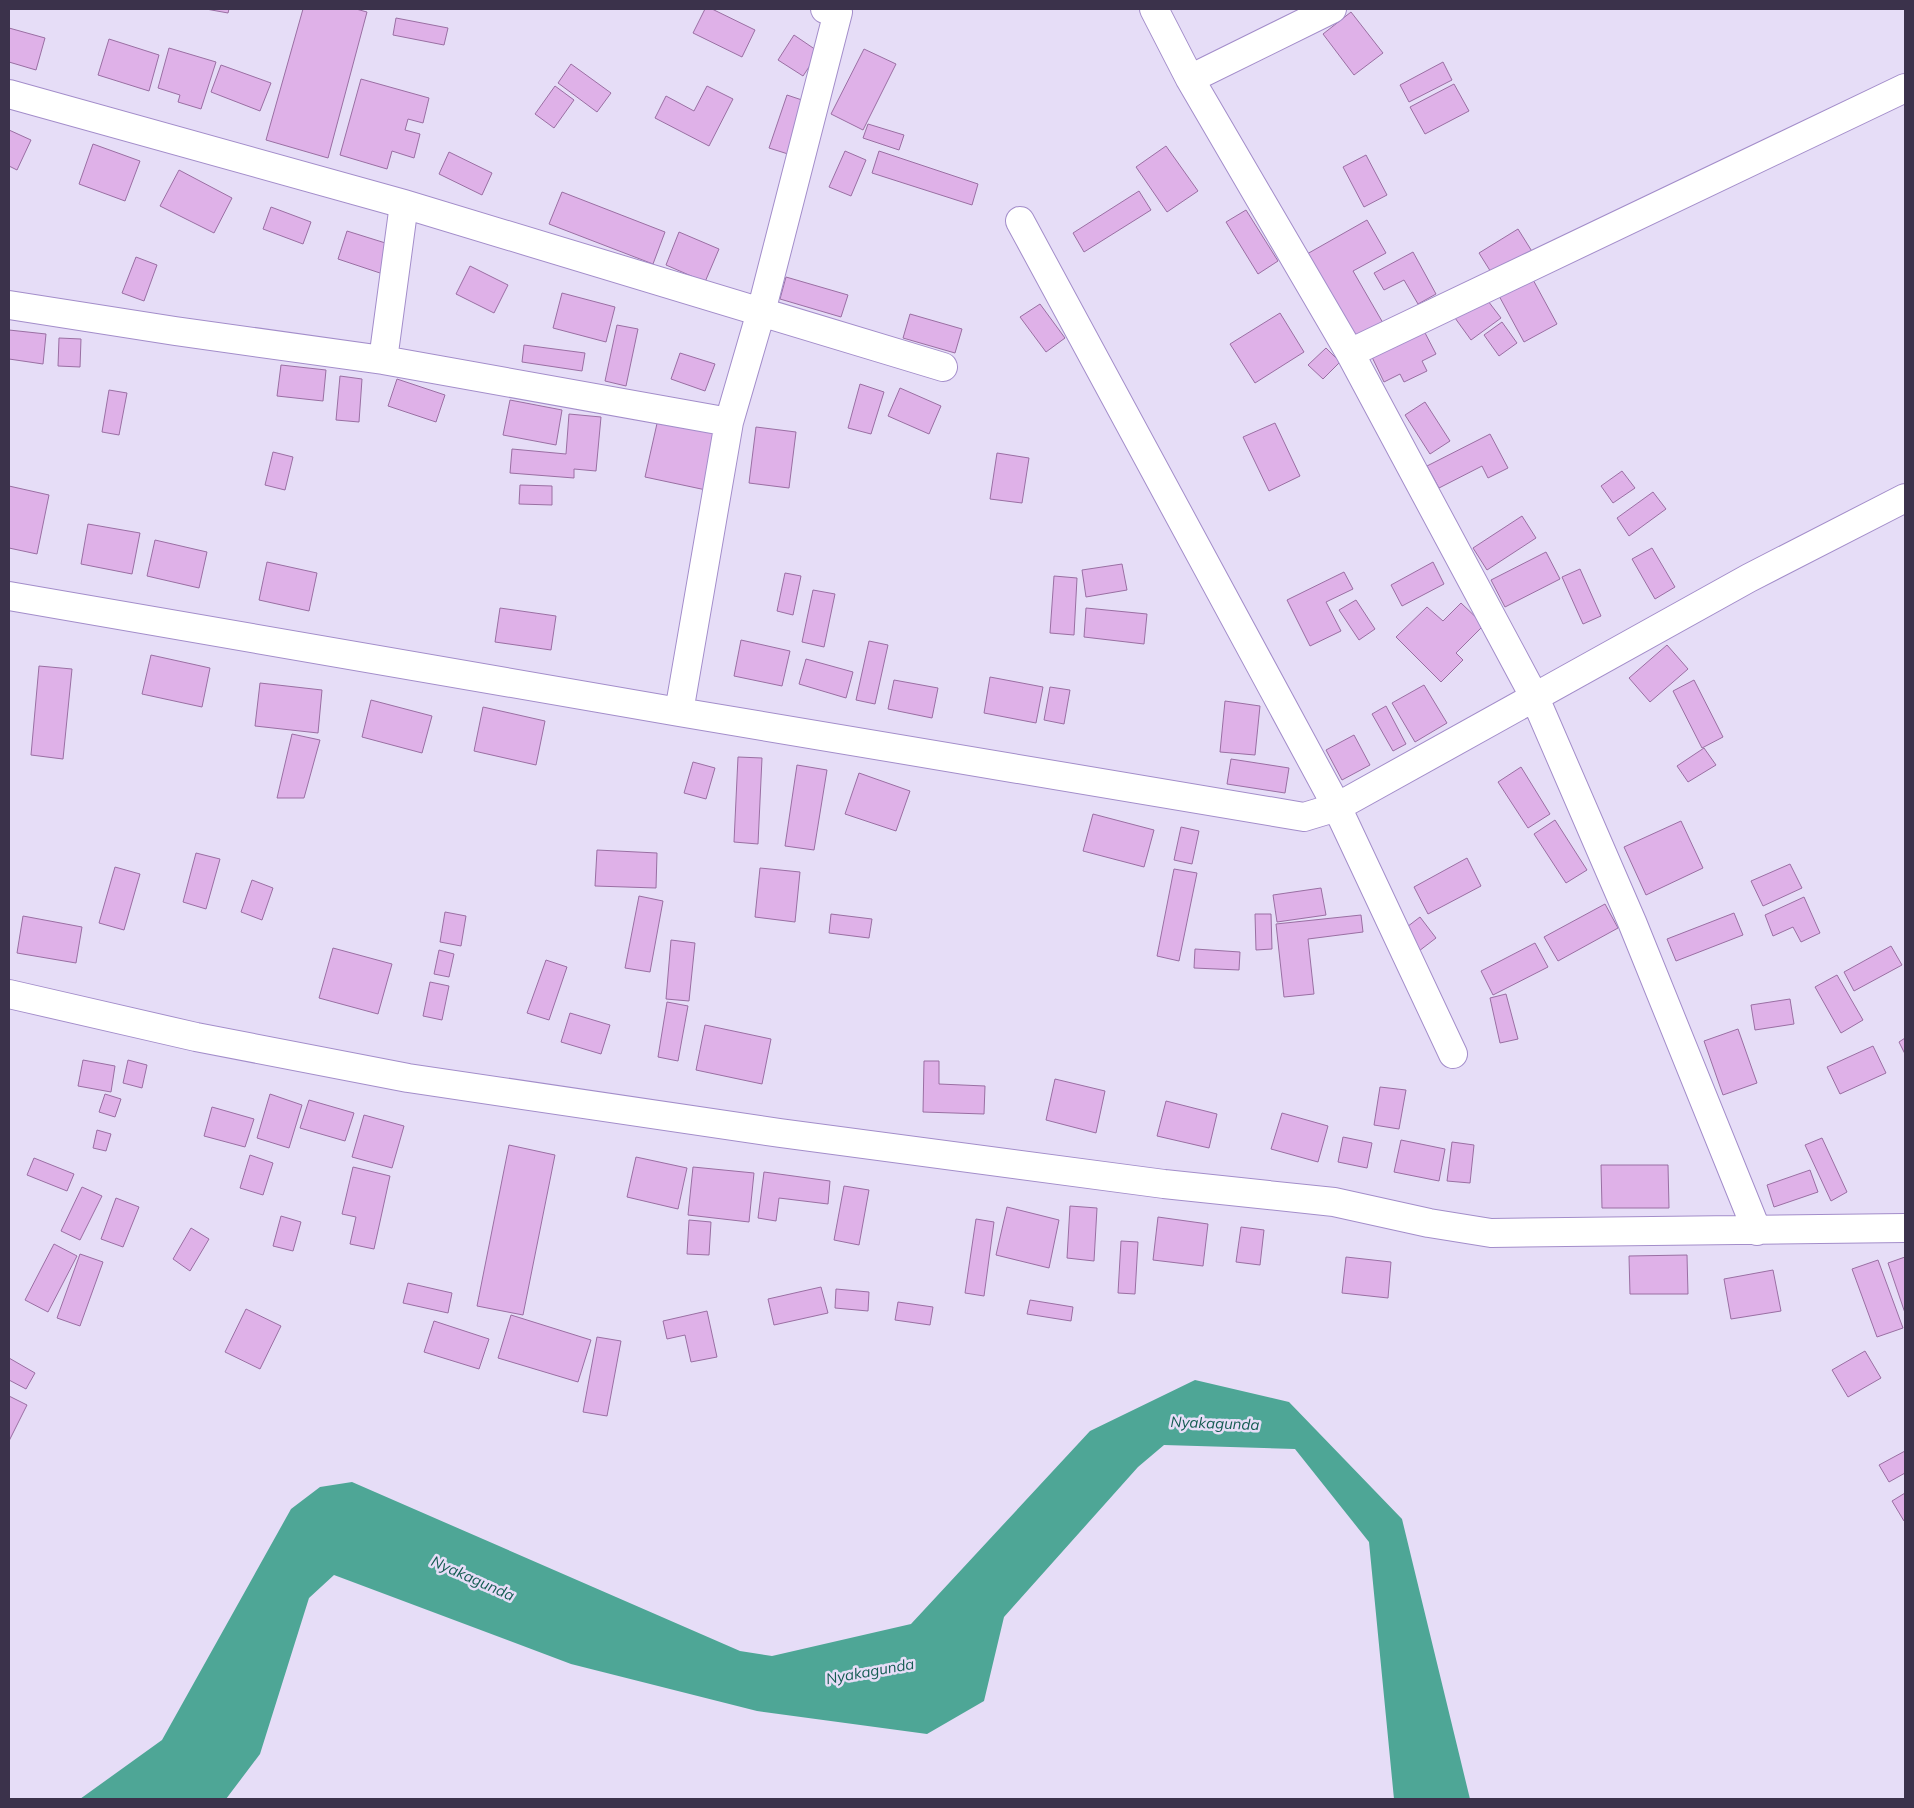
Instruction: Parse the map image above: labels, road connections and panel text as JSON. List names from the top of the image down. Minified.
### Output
{"water":["Nyakagunda"]}
